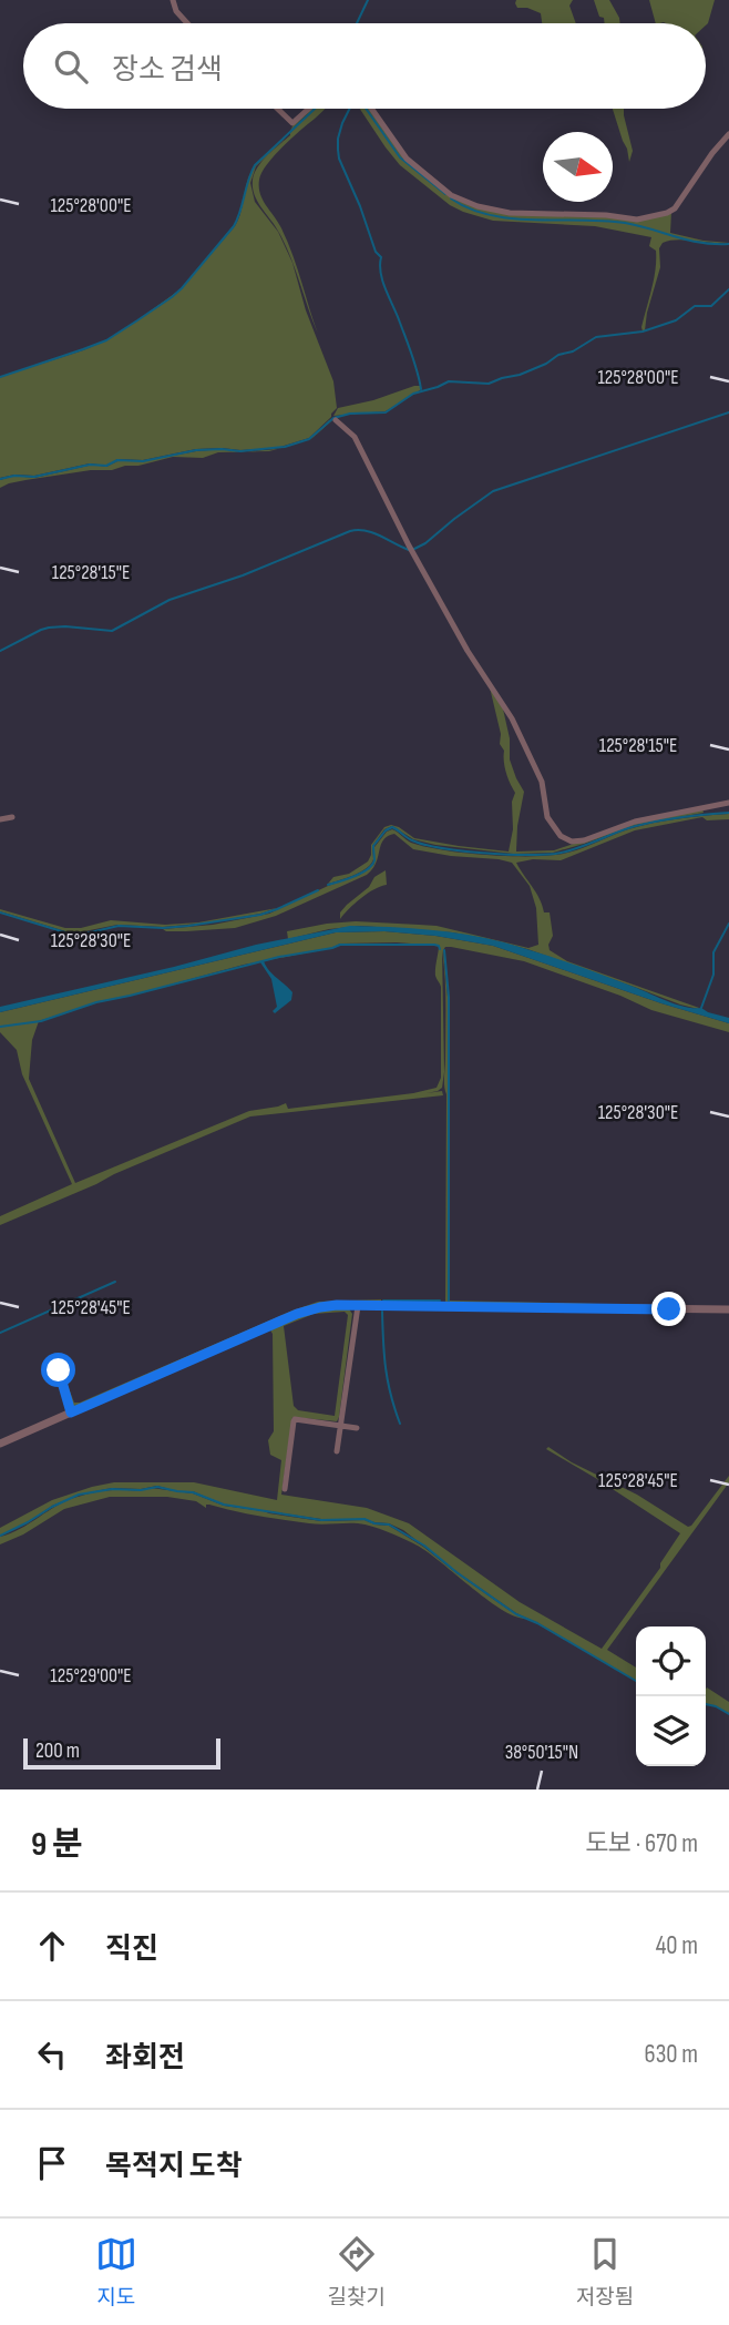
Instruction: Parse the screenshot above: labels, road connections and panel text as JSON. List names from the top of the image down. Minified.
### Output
{"scale_bar":"200 m","north":"right","page":{"search":"장소 검색","scale":"200 m","heading":["9 분","도보 · 670 m"],"list":[["직진","40 m"],["좌회전","630 m"],"목적지 도착"],"nav":["지도","길찾기","저장됨"]},"coordinates":["125°28'00\"E","125°28'15\"E","125°28'30\"E","125°28'45\"E","125°29'00\"E","38°50'15\"N"]}
